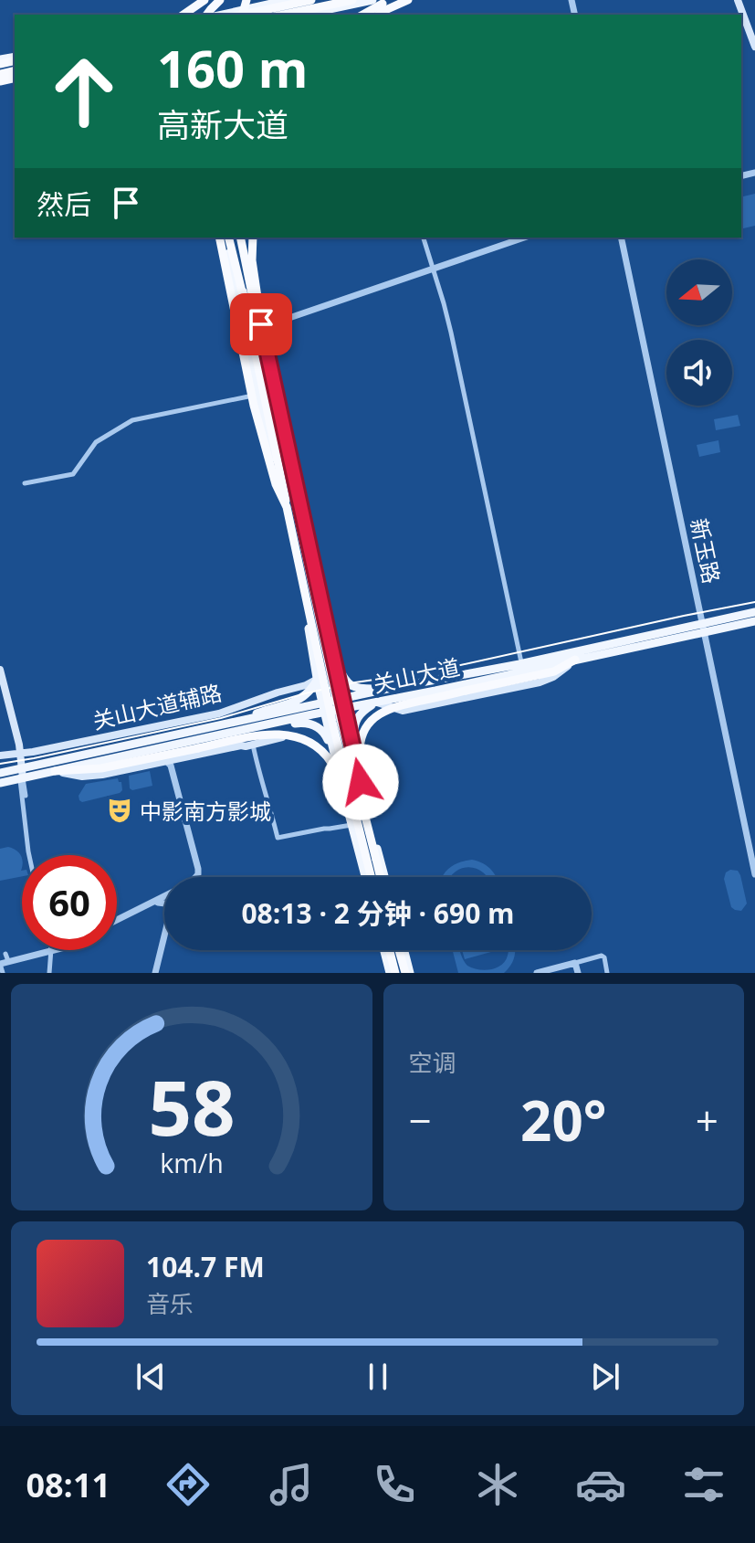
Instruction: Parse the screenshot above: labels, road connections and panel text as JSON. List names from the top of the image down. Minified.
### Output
{"streets":{"main road":["关山大道","关山大道辅路"],"street":["新玉路"]},"crossings":[["新玉路","关山大道"]],"places":{"theatre":["中影南方影城"]},"north":"left","page":{"turn":["160 m","高新大道"],"then":"然后","limit":"60","trip":"08:13 · 2 分钟 · 690 m","tile":"空调","heat":["−","20°","+"],"song":["104.7 FM","音乐"],"tabs":"08:11","gauge":["58","km/h"]}}
